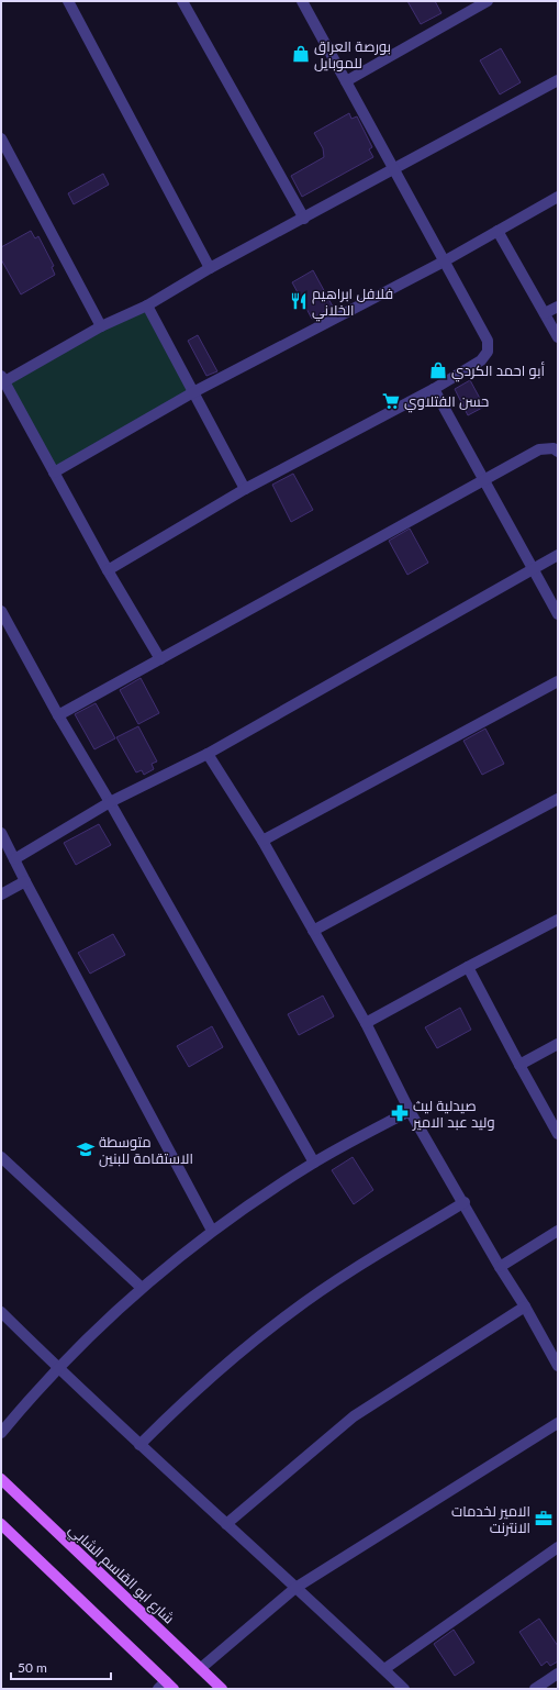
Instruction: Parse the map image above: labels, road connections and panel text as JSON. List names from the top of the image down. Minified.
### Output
{"streets":{"main road":["شارع ابو القاسم الشابي"]},"places":{"shop":["بورصة العراق للموبايل","أبو احمد الكردي"],"restaurant":["فلافل ابراهيم الخلاني"],"supermarket":["حسن الفتلاوي"],"pharmacy":["صيدلية ليث وليد عبد الامير"],"school or university":["متوسطة الاستقامة للبنين"],"office":["الامير لخدمات الانترنت"]},"scale_bar":"50 m"}
